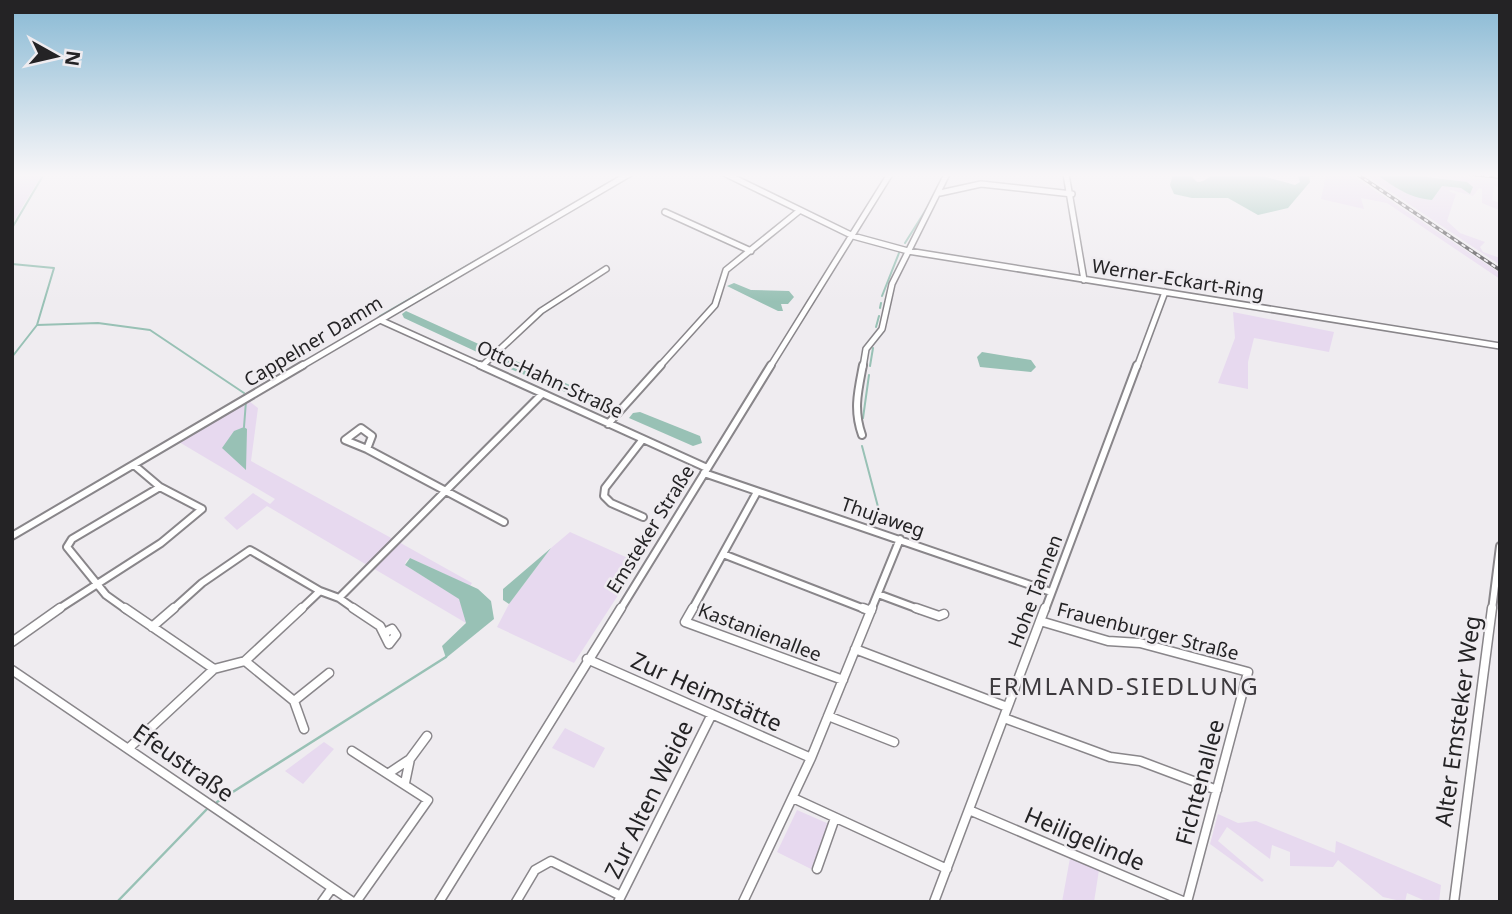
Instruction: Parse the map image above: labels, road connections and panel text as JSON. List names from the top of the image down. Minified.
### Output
{"streets":{"street":["Werner-Eckart-Ring","Cappelner Damm","Otto-Hahn-Straße","Thujaweg","Emsteker Straße","Hohe Tannen","Frauenburger Straße","Kastanienallee","Zur Heimstätte","Alter Emsteker Weg","Efeustraße","Fichtenallee","Zur Alten Weide","Heiligelinde"]},"crossings":[["Werner-Eckart-Ring","Emsteker Straße"],["Werner-Eckart-Ring","Hohe Tannen"],["Cappelner Damm","Otto-Hahn-Straße"],["Otto-Hahn-Straße","Thujaweg"],["Otto-Hahn-Straße","Emsteker Straße"],["Thujaweg","Emsteker Straße"],["Thujaweg","Hohe Tannen"],["Thujaweg","Kastanienallee"],["Emsteker Straße","Zur Heimstätte"],["Hohe Tannen","Frauenburger Straße"],["Hohe Tannen","Heiligelinde"],["Frauenburger Straße","Fichtenallee"],["Zur Heimstätte","Zur Alten Weide"],["Fichtenallee","Heiligelinde"]],"districts":["ERMLAND-SIEDLUNG"],"north":"right"}
